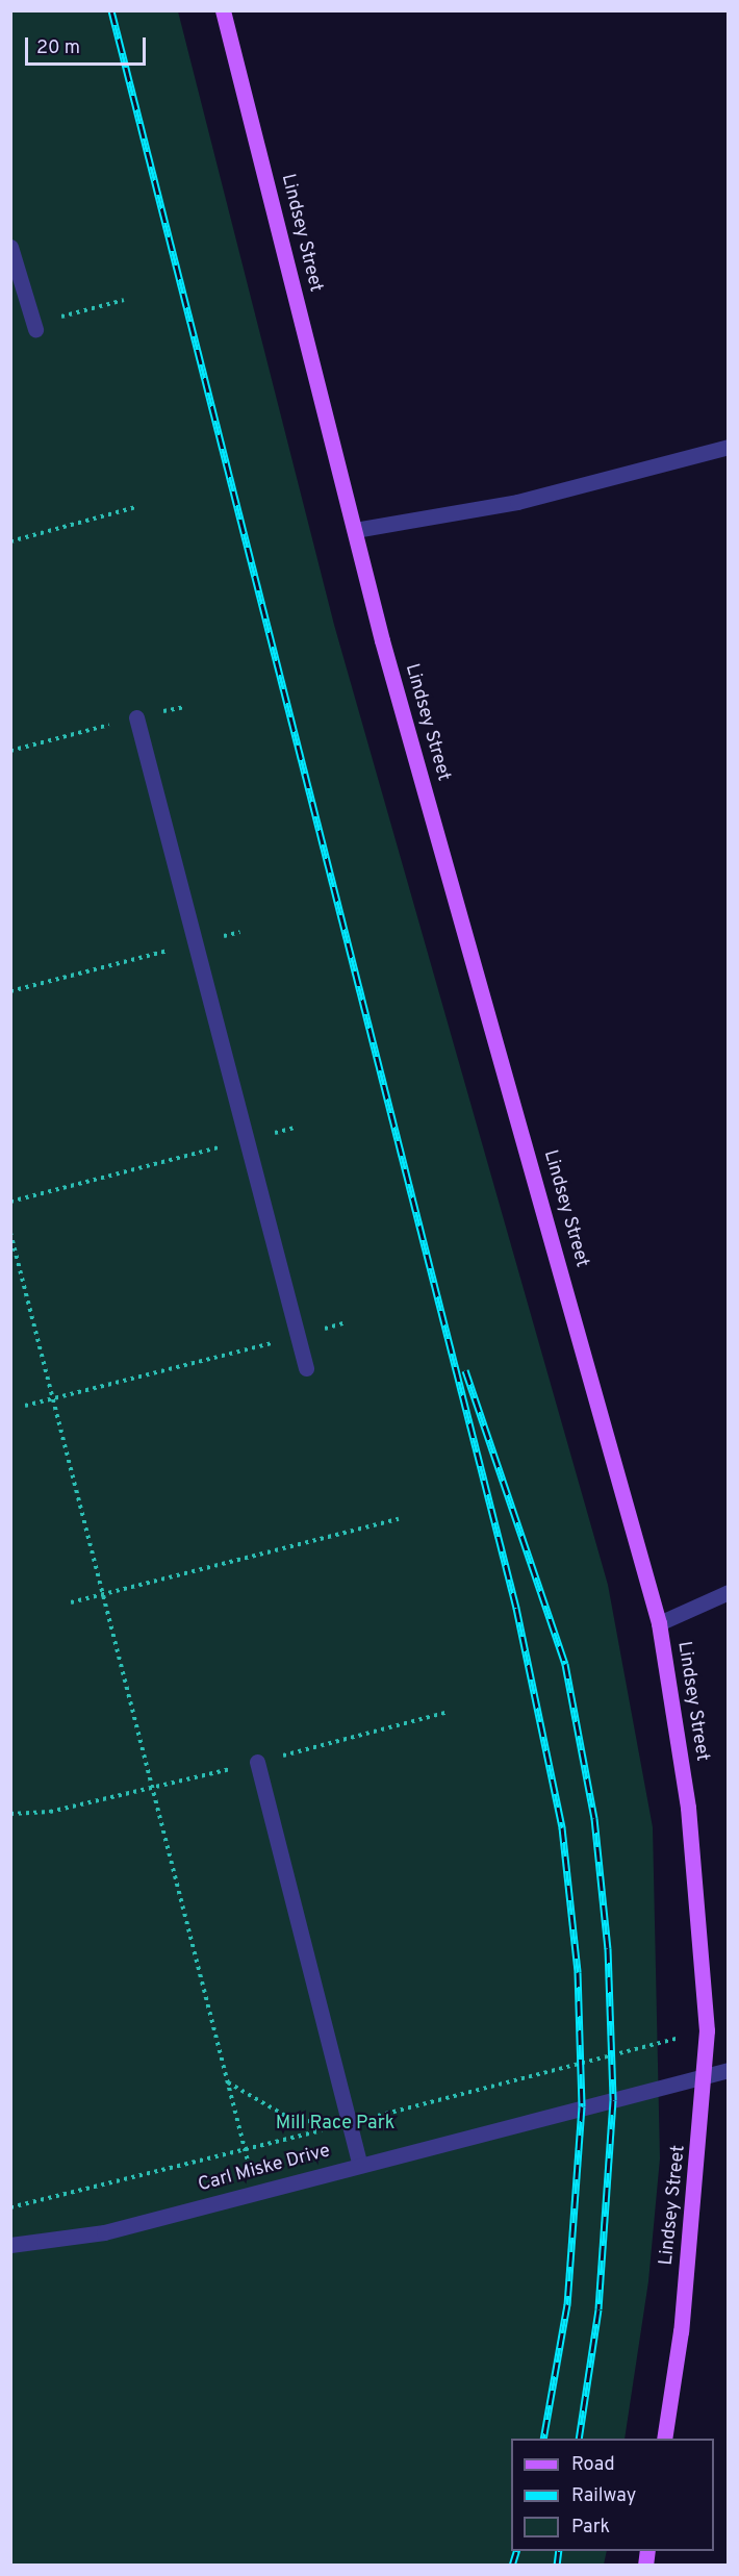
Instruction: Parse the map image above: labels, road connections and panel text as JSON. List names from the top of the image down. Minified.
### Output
{"streets":{"main road":["Lindsey Street"],"street":["Carl Miske Drive"]},"crossings":[["Lindsey Street","Carl Miske Drive"]],"parks":["Mill Race Park"],"legend":["Road","Railway","Park"],"scale_bar":"20 m"}
